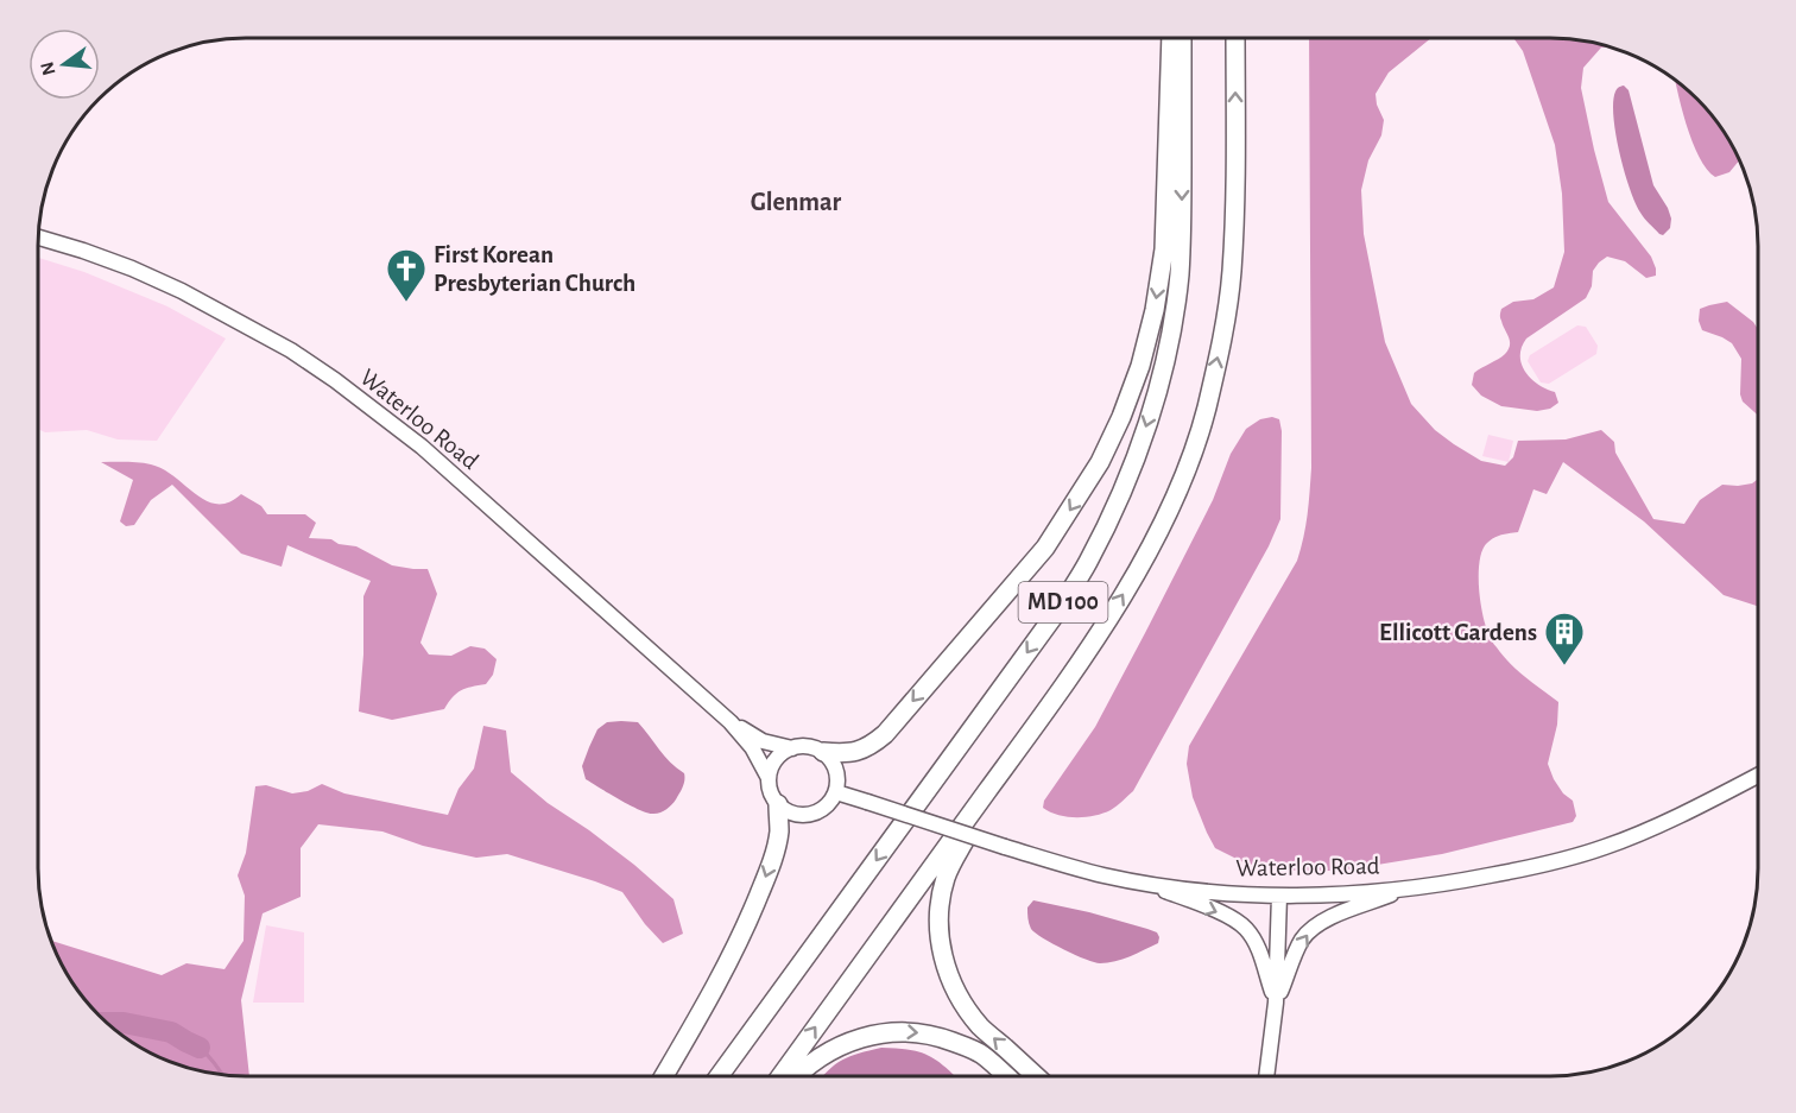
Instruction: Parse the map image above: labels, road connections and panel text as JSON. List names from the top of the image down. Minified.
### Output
{"streets":{"highway":["MD 100"],"main road":["Waterloo Road"]},"districts":["Glenmar"],"places":{"church":["First Korean Presbyterian Church"],"building":["Ellicott Gardens"]},"north":"left"}
